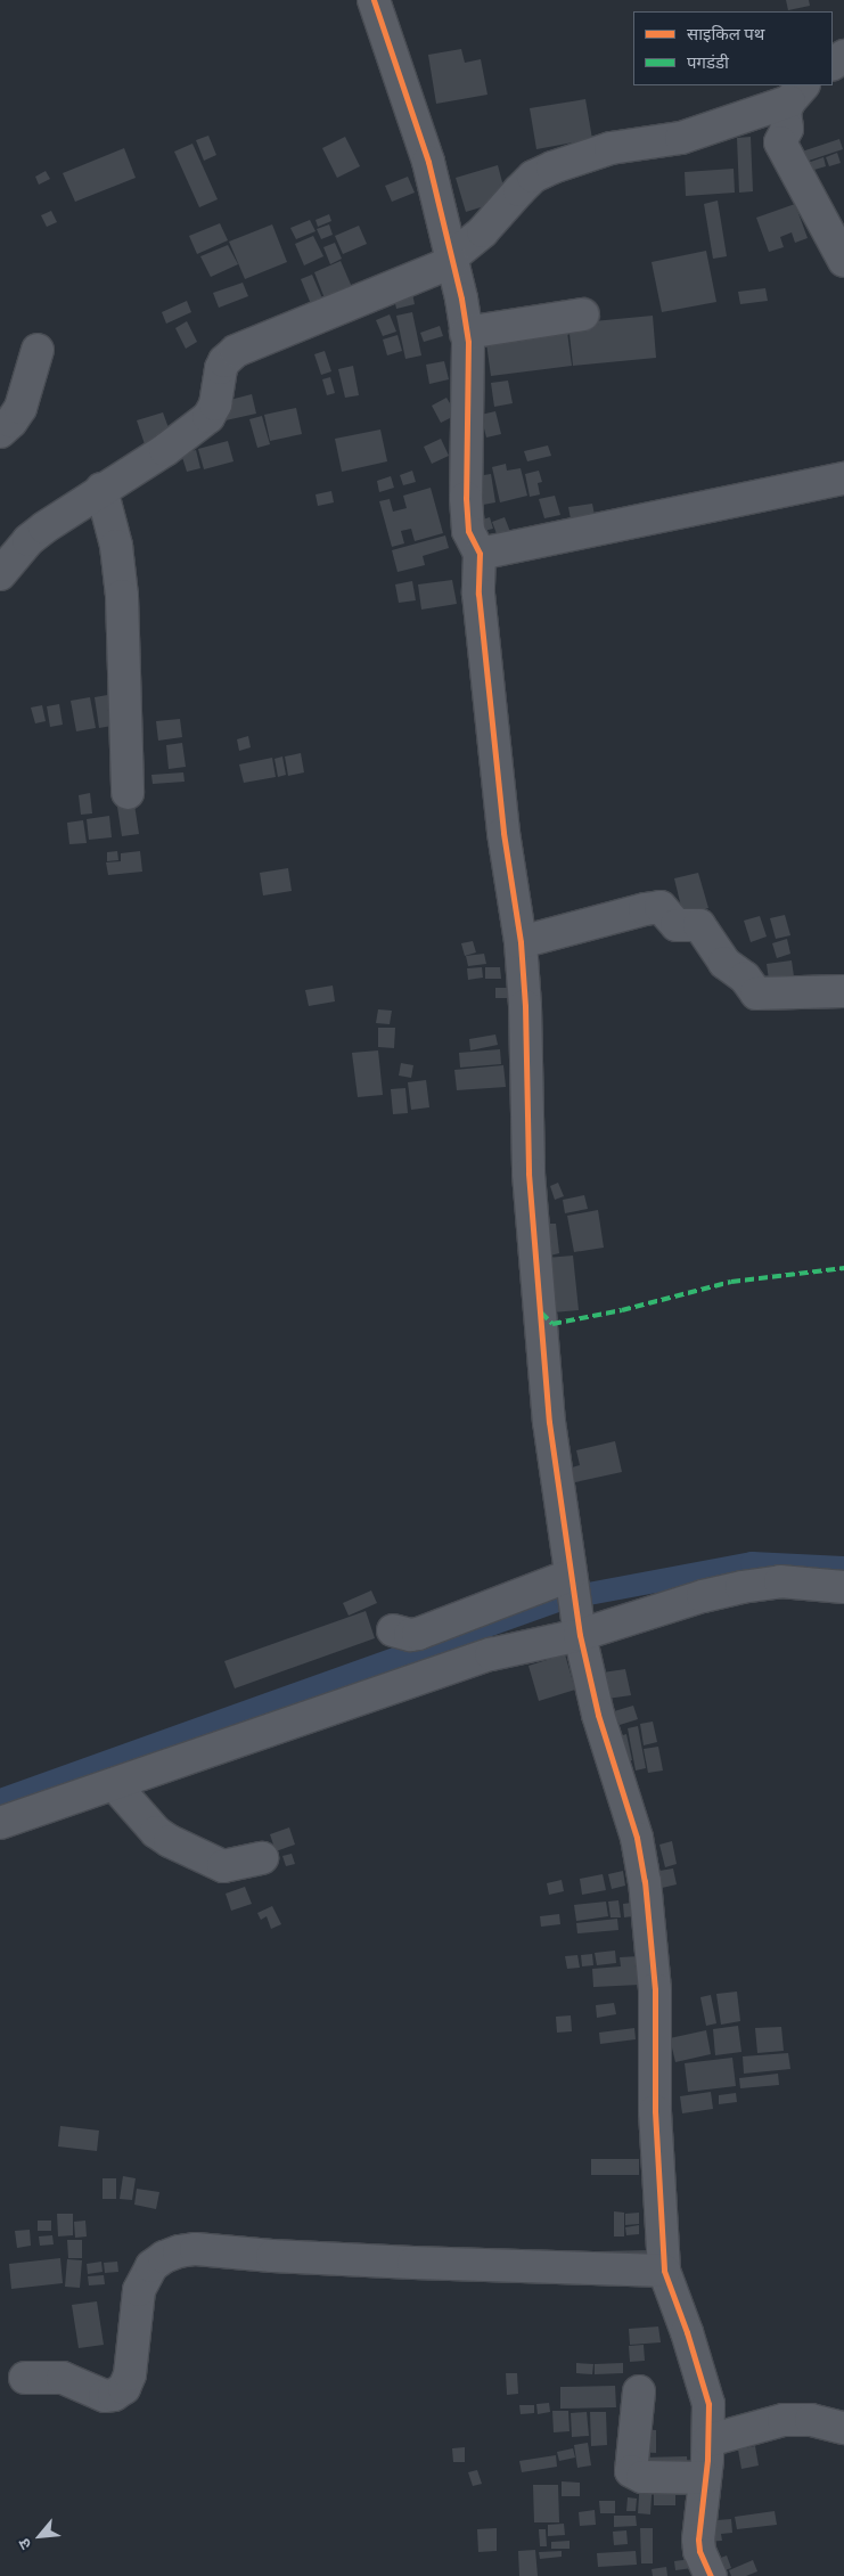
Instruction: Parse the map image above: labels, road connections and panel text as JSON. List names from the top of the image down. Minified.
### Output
{"legend":["साइकिल पथ","पगडंडी"],"north":"bottom left"}
